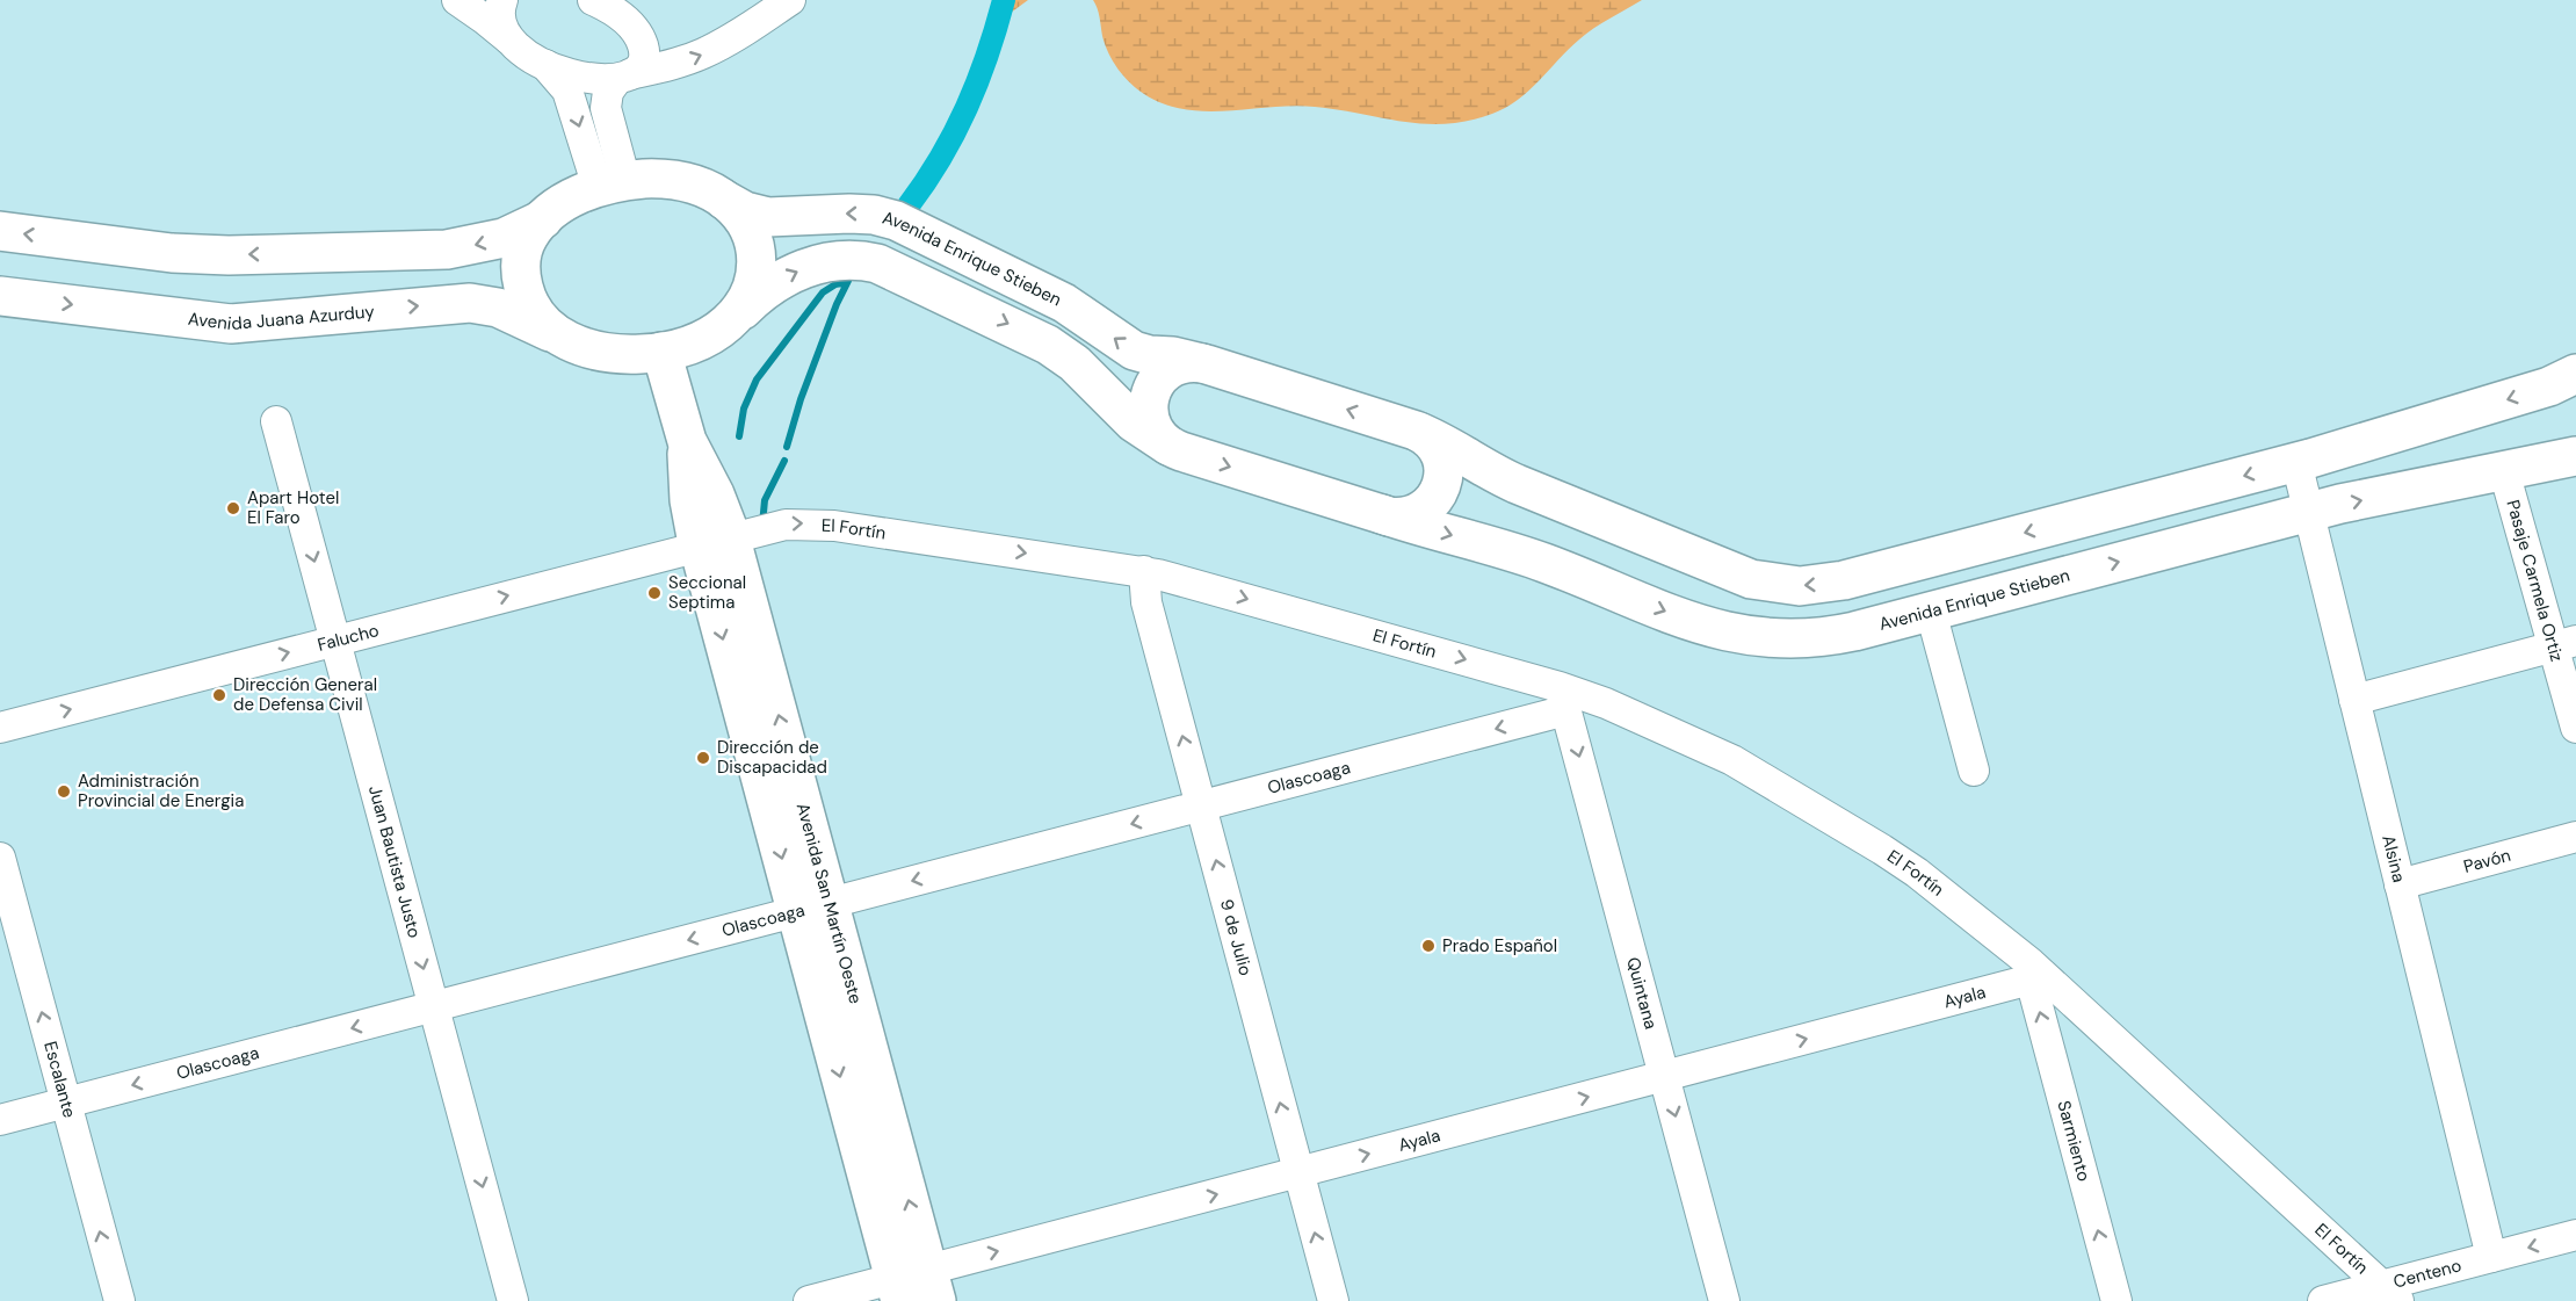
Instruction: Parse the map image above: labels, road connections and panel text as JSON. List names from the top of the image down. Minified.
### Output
{"streets":{"main road":["Avenida Enrique Stieben","Avenida Juana Azurduy","Avenida San Martín Oeste"],"street":["El Fortín","Pasaje Carmela Ortiz","Falucho","Olascoaga","Alsina","Pavón","Juan Bautista Justo","9 de Julio","Quintana","Ayala","Escalante","Sarmiento","Centeno"]},"crossings":[["Avenida Enrique Stieben","Avenida Juana Azurduy"],["Avenida Enrique Stieben","Pasaje Carmela Ortiz"],["Avenida Enrique Stieben","Alsina"],["Avenida Enrique Stieben","Avenida San Martín Oeste"],["Avenida Juana Azurduy","Avenida San Martín Oeste"],["El Fortín","Falucho"],["El Fortín","Olascoaga"],["El Fortín","Avenida San Martín Oeste"],["El Fortín","9 de Julio"],["El Fortín","Quintana"],["El Fortín","Ayala"],["El Fortín","Sarmiento"],["El Fortín","Centeno"],["Falucho","Juan Bautista Justo"],["Falucho","Avenida San Martín Oeste"],["Olascoaga","Juan Bautista Justo"],["Olascoaga","Avenida San Martín Oeste"],["Olascoaga","9 de Julio"],["Olascoaga","Quintana"],["Olascoaga","Escalante"],["Alsina","Pavón"],["Alsina","Centeno"],["Avenida San Martín Oeste","Ayala"],["9 de Julio","Ayala"],["Quintana","Ayala"],["Ayala","Sarmiento"]],"one_way":["El Fortín","Falucho","Olascoaga","Juan Bautista Justo","9 de Julio","Quintana","Ayala","Escalante","Sarmiento"],"places":["Apart Hotel El Faro","Seccional Septima","Dirección General de Defensa Civil","Dirección de Discapacidad","Administración Provincial de Energia","Prado Español"]}
